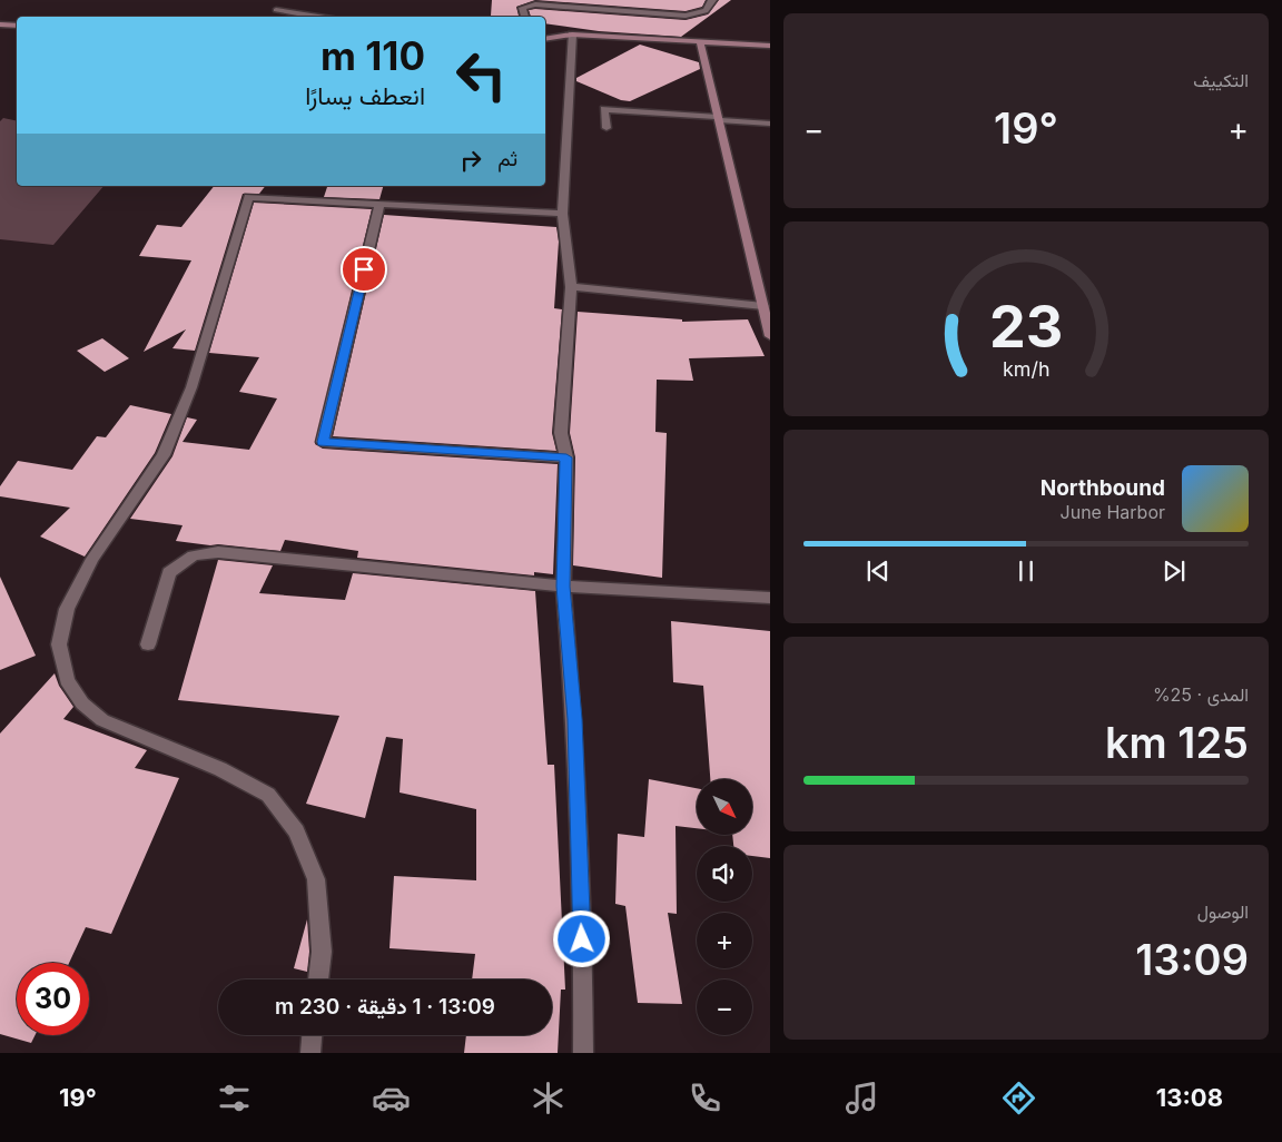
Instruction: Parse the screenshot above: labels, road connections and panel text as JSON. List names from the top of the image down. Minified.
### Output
{"north":"bottom right","page":{"tile":["التكييف",["المدى · 25%","125 km"],["الوصول","13:09"]],"turn":["110 m","انعطف يسارًا"],"heat":["−","19°","+"],"then":"ثم","song":["Northbound","June Harbor"],"map_buttons":["+","−"],"limit":"30","trip":"13:09 · 1 دقيقة · 230 m","tabs":["13:08","19°"],"gauge":["23","km/h"]}}
